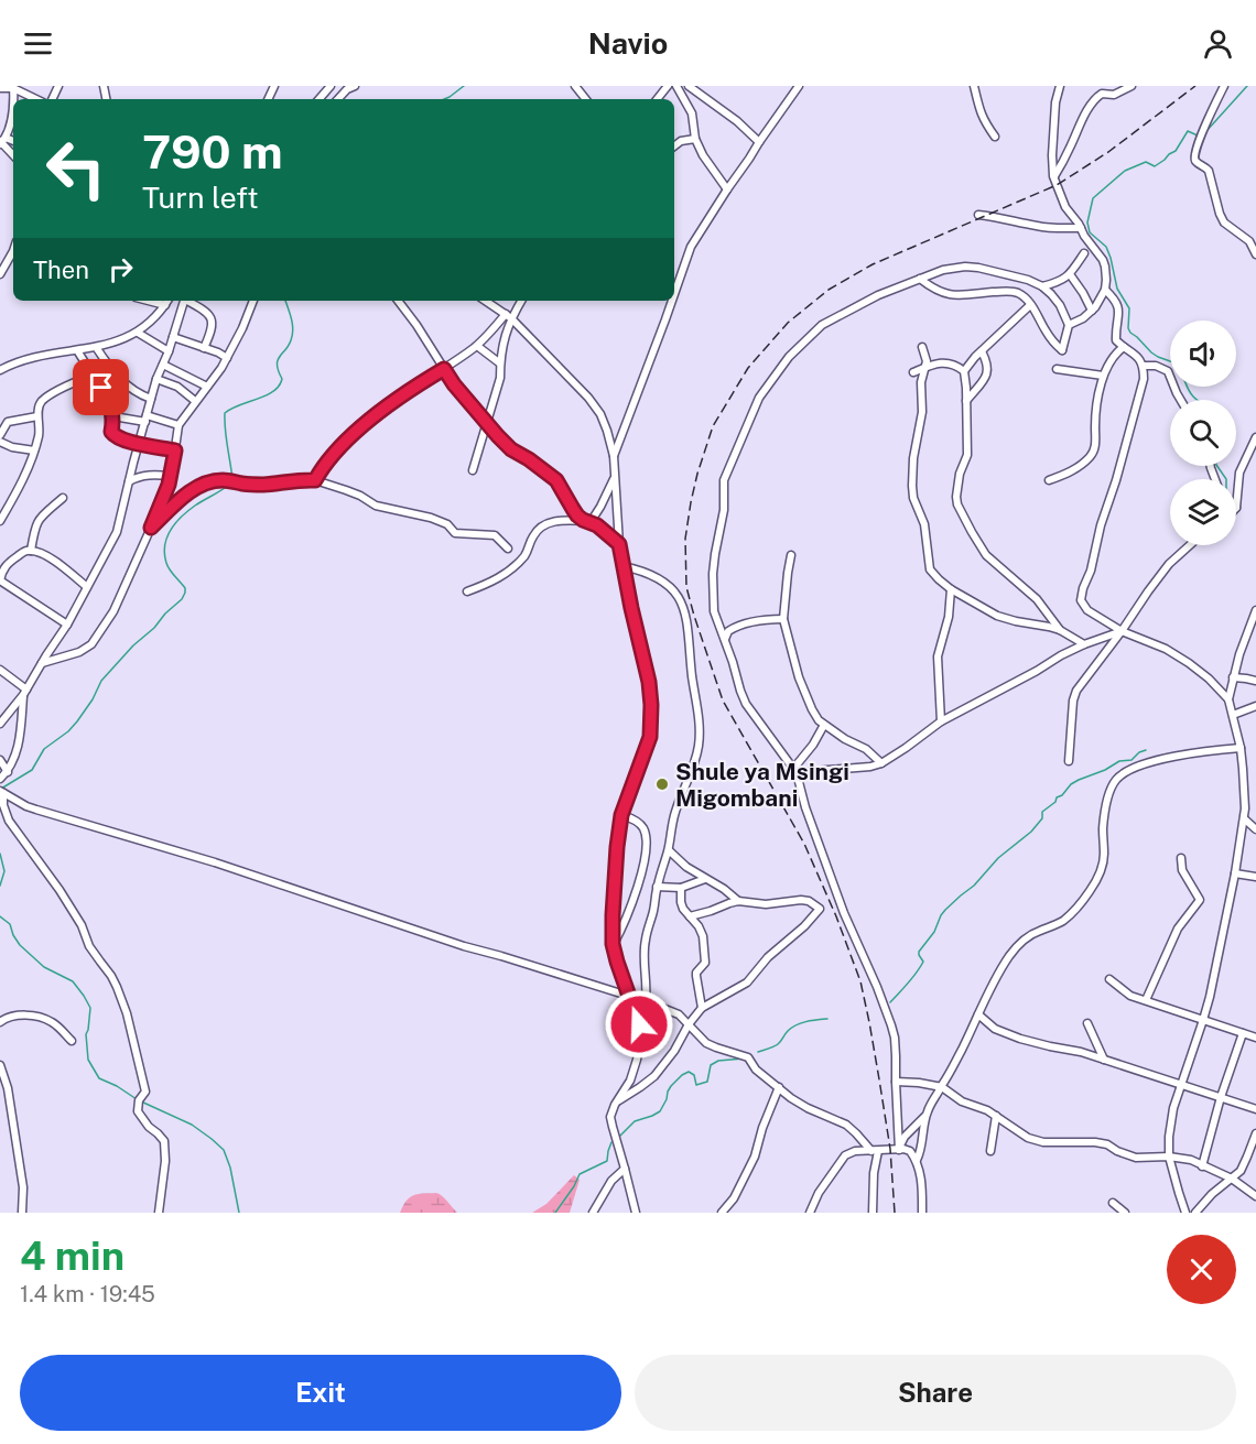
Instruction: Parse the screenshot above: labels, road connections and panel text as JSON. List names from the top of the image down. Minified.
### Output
{"places":["Shule ya Msingi Migombani"],"page":{"header":"Navio","turn":["790 m","Turn left"],"then":"Then","heading":["4 min","1.4 km · 19:45"],"buttons":["Exit","Share"]}}
